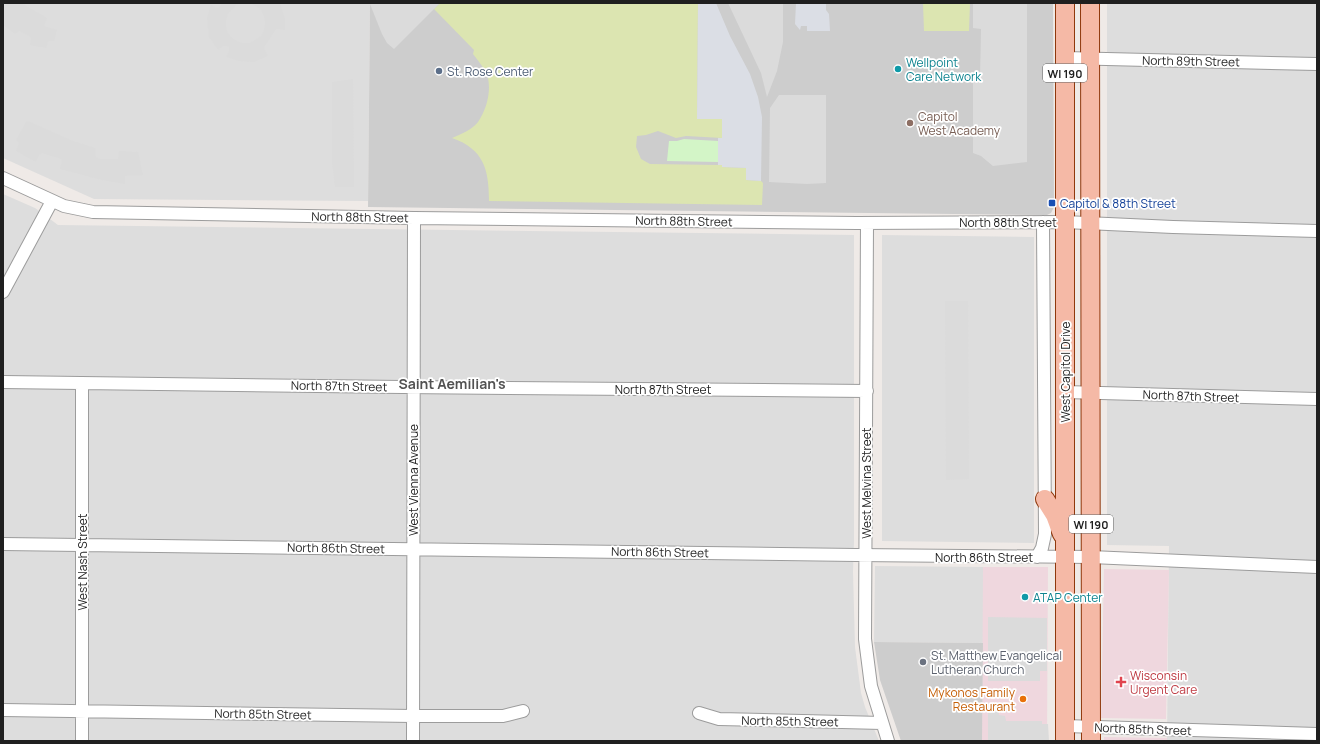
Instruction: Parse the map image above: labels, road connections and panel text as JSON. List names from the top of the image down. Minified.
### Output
{"streets":{"main road":["WI 190","West Capitol Drive"],"street":["North 89th Street","North 88th Street","North 87th Street","West Vienna Avenue","West Melvina Street","North 86th Street","West Nash Street","North 85th Street"]},"crossings":[["North 89th Street","WI 190"],["North 89th Street","West Capitol Drive"],["WI 190","North 88th Street"],["WI 190","North 87th Street"],["WI 190","North 86th Street"],["WI 190","North 85th Street"],["North 88th Street","West Capitol Drive"],["North 88th Street","West Vienna Avenue"],["North 88th Street","West Melvina Street"],["West Capitol Drive","North 87th Street"],["West Capitol Drive","North 86th Street"],["West Capitol Drive","North 85th Street"],["North 87th Street","West Vienna Avenue"],["North 87th Street","West Melvina Street"],["North 87th Street","West Nash Street"],["West Vienna Avenue","North 86th Street"],["West Vienna Avenue","North 85th Street"],["West Melvina Street","North 86th Street"],["West Melvina Street","North 85th Street"],["North 86th Street","West Nash Street"],["West Nash Street","North 85th Street"]],"districts":["Saint Aemilian's"],"places":{"other":["Wellpoint Care Network","St. Rose Center","Capitol West Academy","ATAP Center","St. Matthew Evangelical Lutheran Church","Mykonos Family Restaurant"],"transit":["Capitol & 88th Street"],"health":["Wisconsin Urgent Care"]}}
